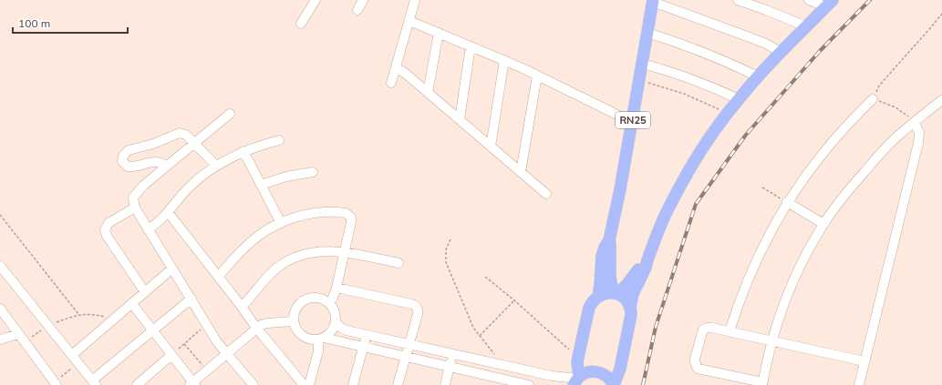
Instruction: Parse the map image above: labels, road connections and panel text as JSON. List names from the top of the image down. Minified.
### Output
{"streets":{"main road":["RN25"]},"scale_bar":"100 m"}
